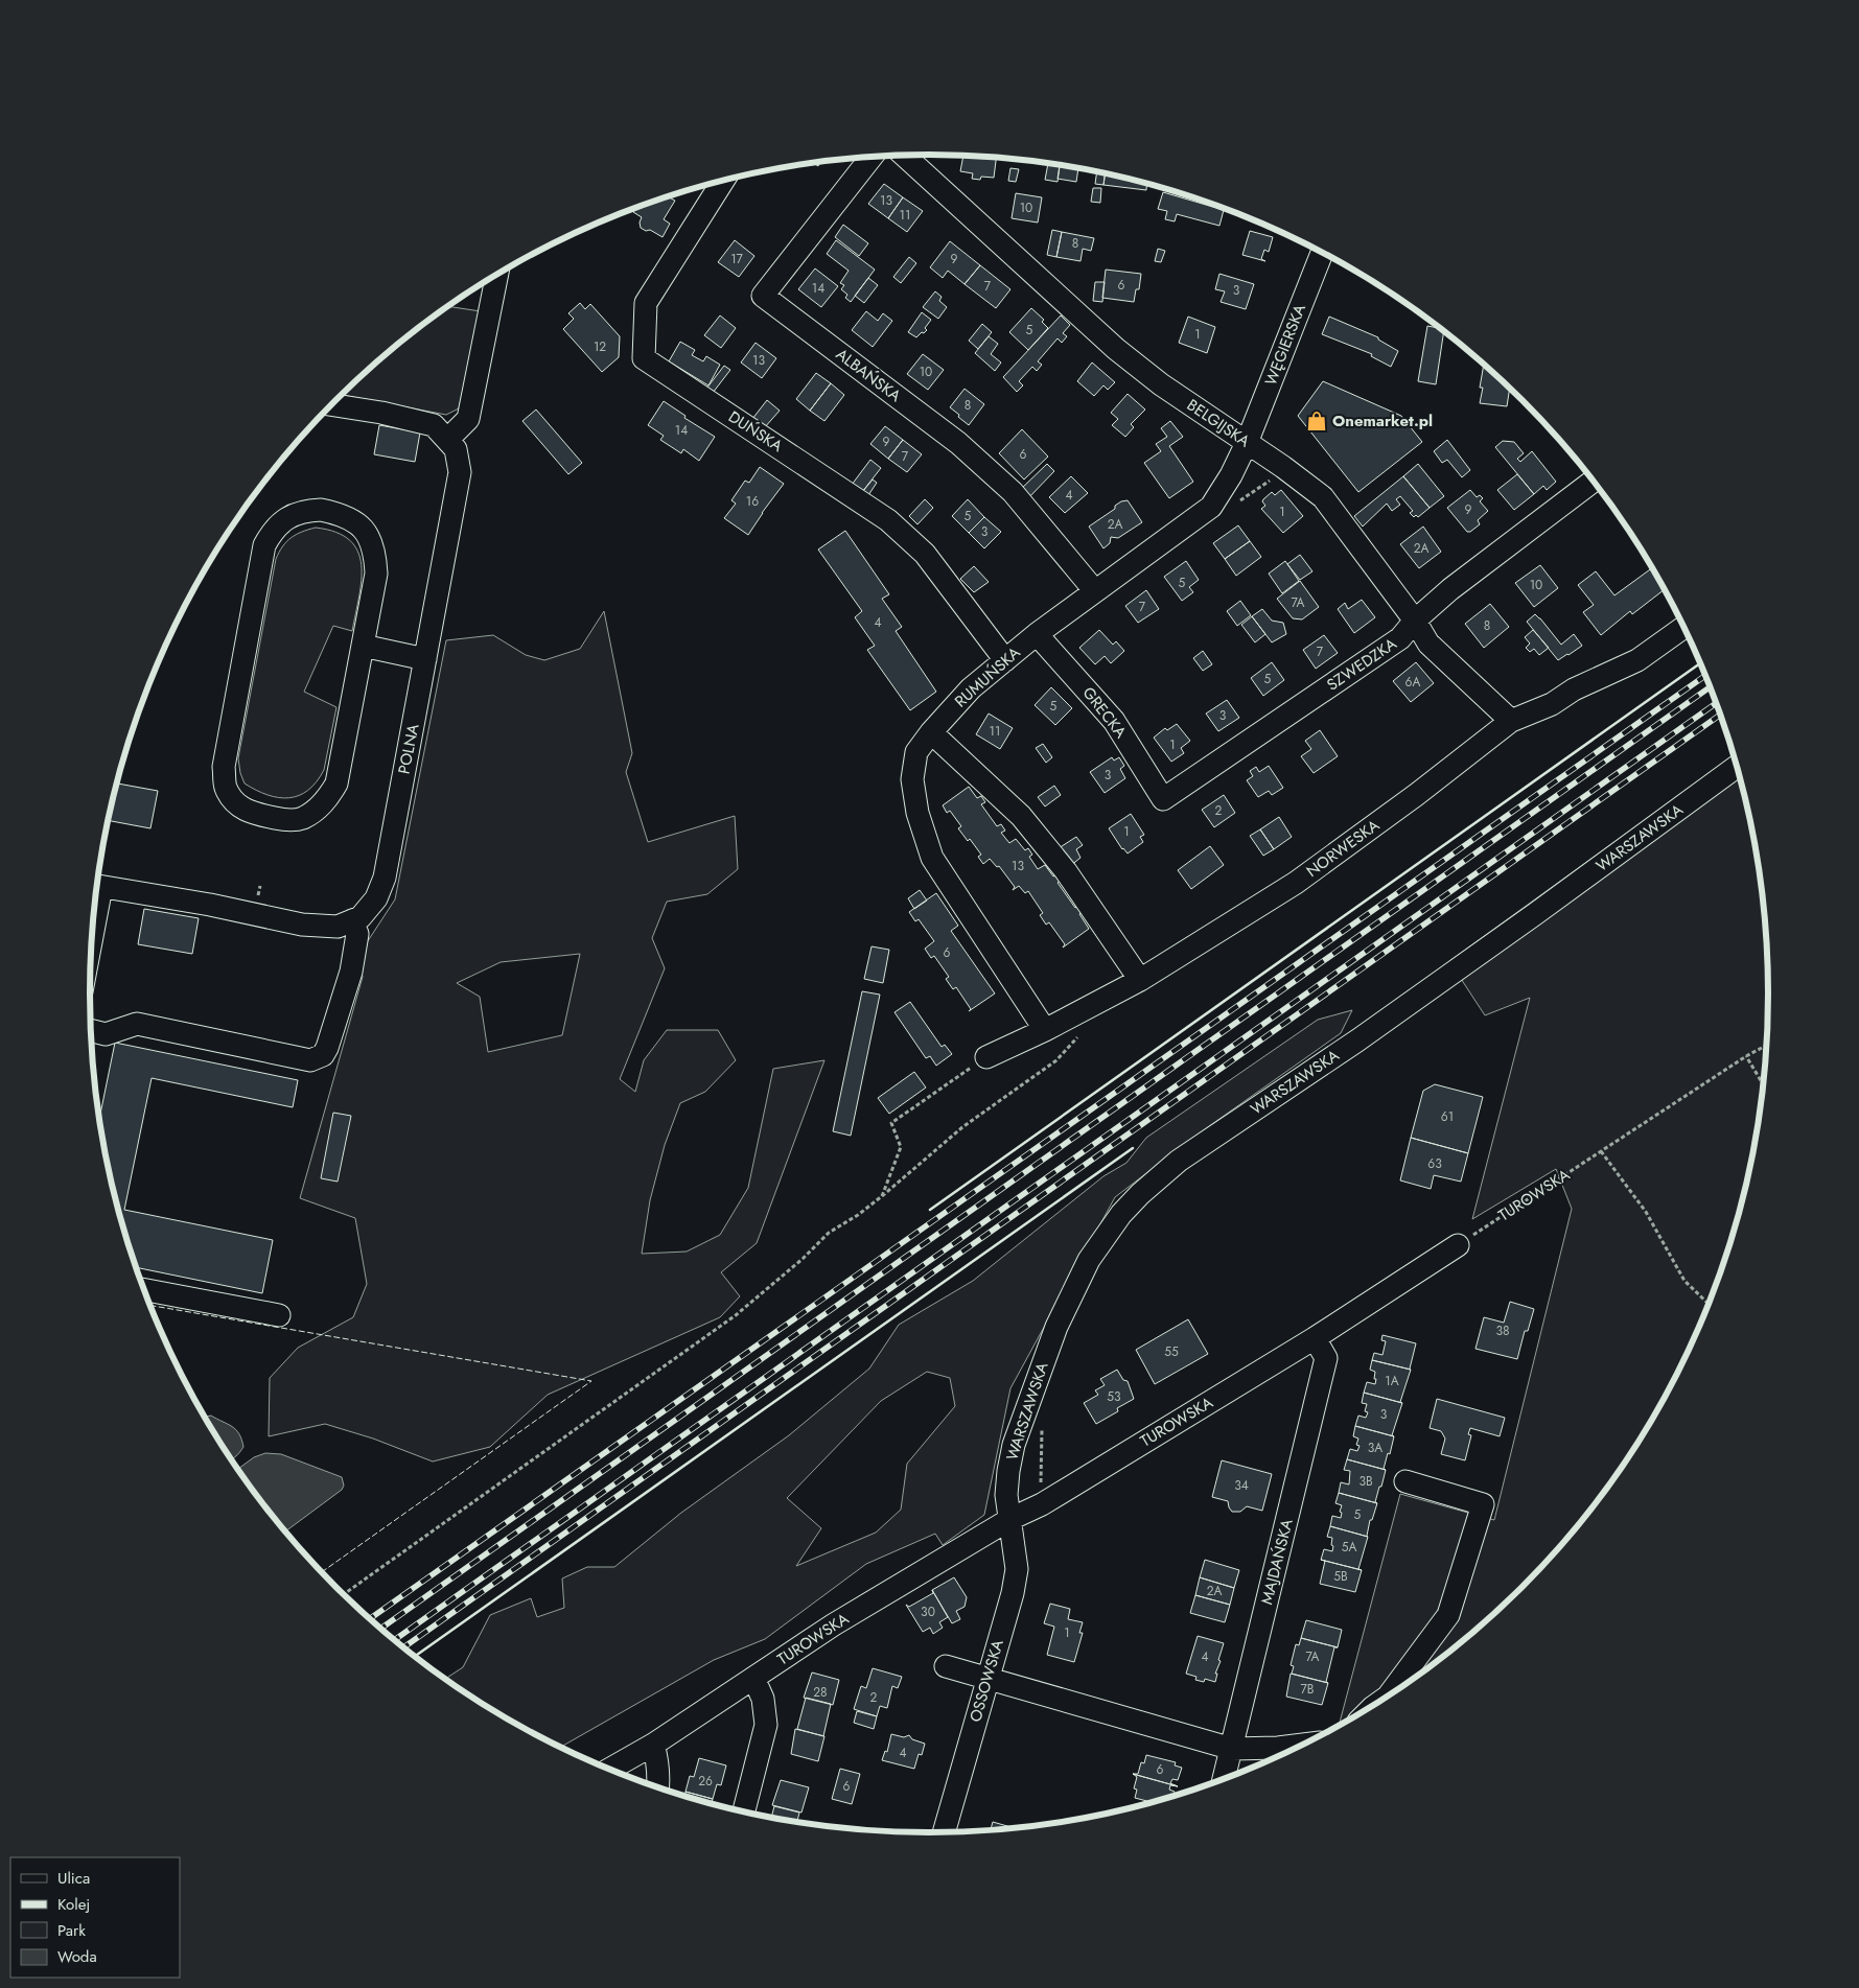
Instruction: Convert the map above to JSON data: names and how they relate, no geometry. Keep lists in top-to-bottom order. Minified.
{"streets":{"street":["WĘGIERSKA","ALBAŃSKA","BELGIJSKA","DUŃSKA","SZWEDZKA","RUMUŃSKA","GRECKA","POLNA","WARSZAWSKA","NORWESKA","TUROWSKA","MAJDAŃSKA","OSSOWSKA"]},"crossings":[["WĘGIERSKA","BELGIJSKA"],["WĘGIERSKA","RUMUŃSKA"],["ALBAŃSKA","RUMUŃSKA"],["BELGIJSKA","SZWEDZKA"],["BELGIJSKA","RUMUŃSKA"],["BELGIJSKA","NORWESKA"],["DUŃSKA","RUMUŃSKA"],["SZWEDZKA","GRECKA"],["RUMUŃSKA","GRECKA"],["RUMUŃSKA","NORWESKA"],["WARSZAWSKA","TUROWSKA"],["WARSZAWSKA","OSSOWSKA"],["TUROWSKA","MAJDAŃSKA"],["TUROWSKA","OSSOWSKA"]],"places":{"shop":["Onemarket.pl"]},"house_numbers":["13","10","11","8","17","9","6","7","14","3","5","1","12","13","10","8","14","9","6","7","4","16","9","1","5","2A","3","2A","5","10","7A","7","4","8","7","5","6A","5","3","11","1","3","2","1","13","6","61","63","38","55","1A","53","3","3A","3B","34","5","5A","5B","2A","30","1","4","7A","7B","28","2","4","6","26","6"],"legend":["Ulica","Kolej","Park","Woda"]}
